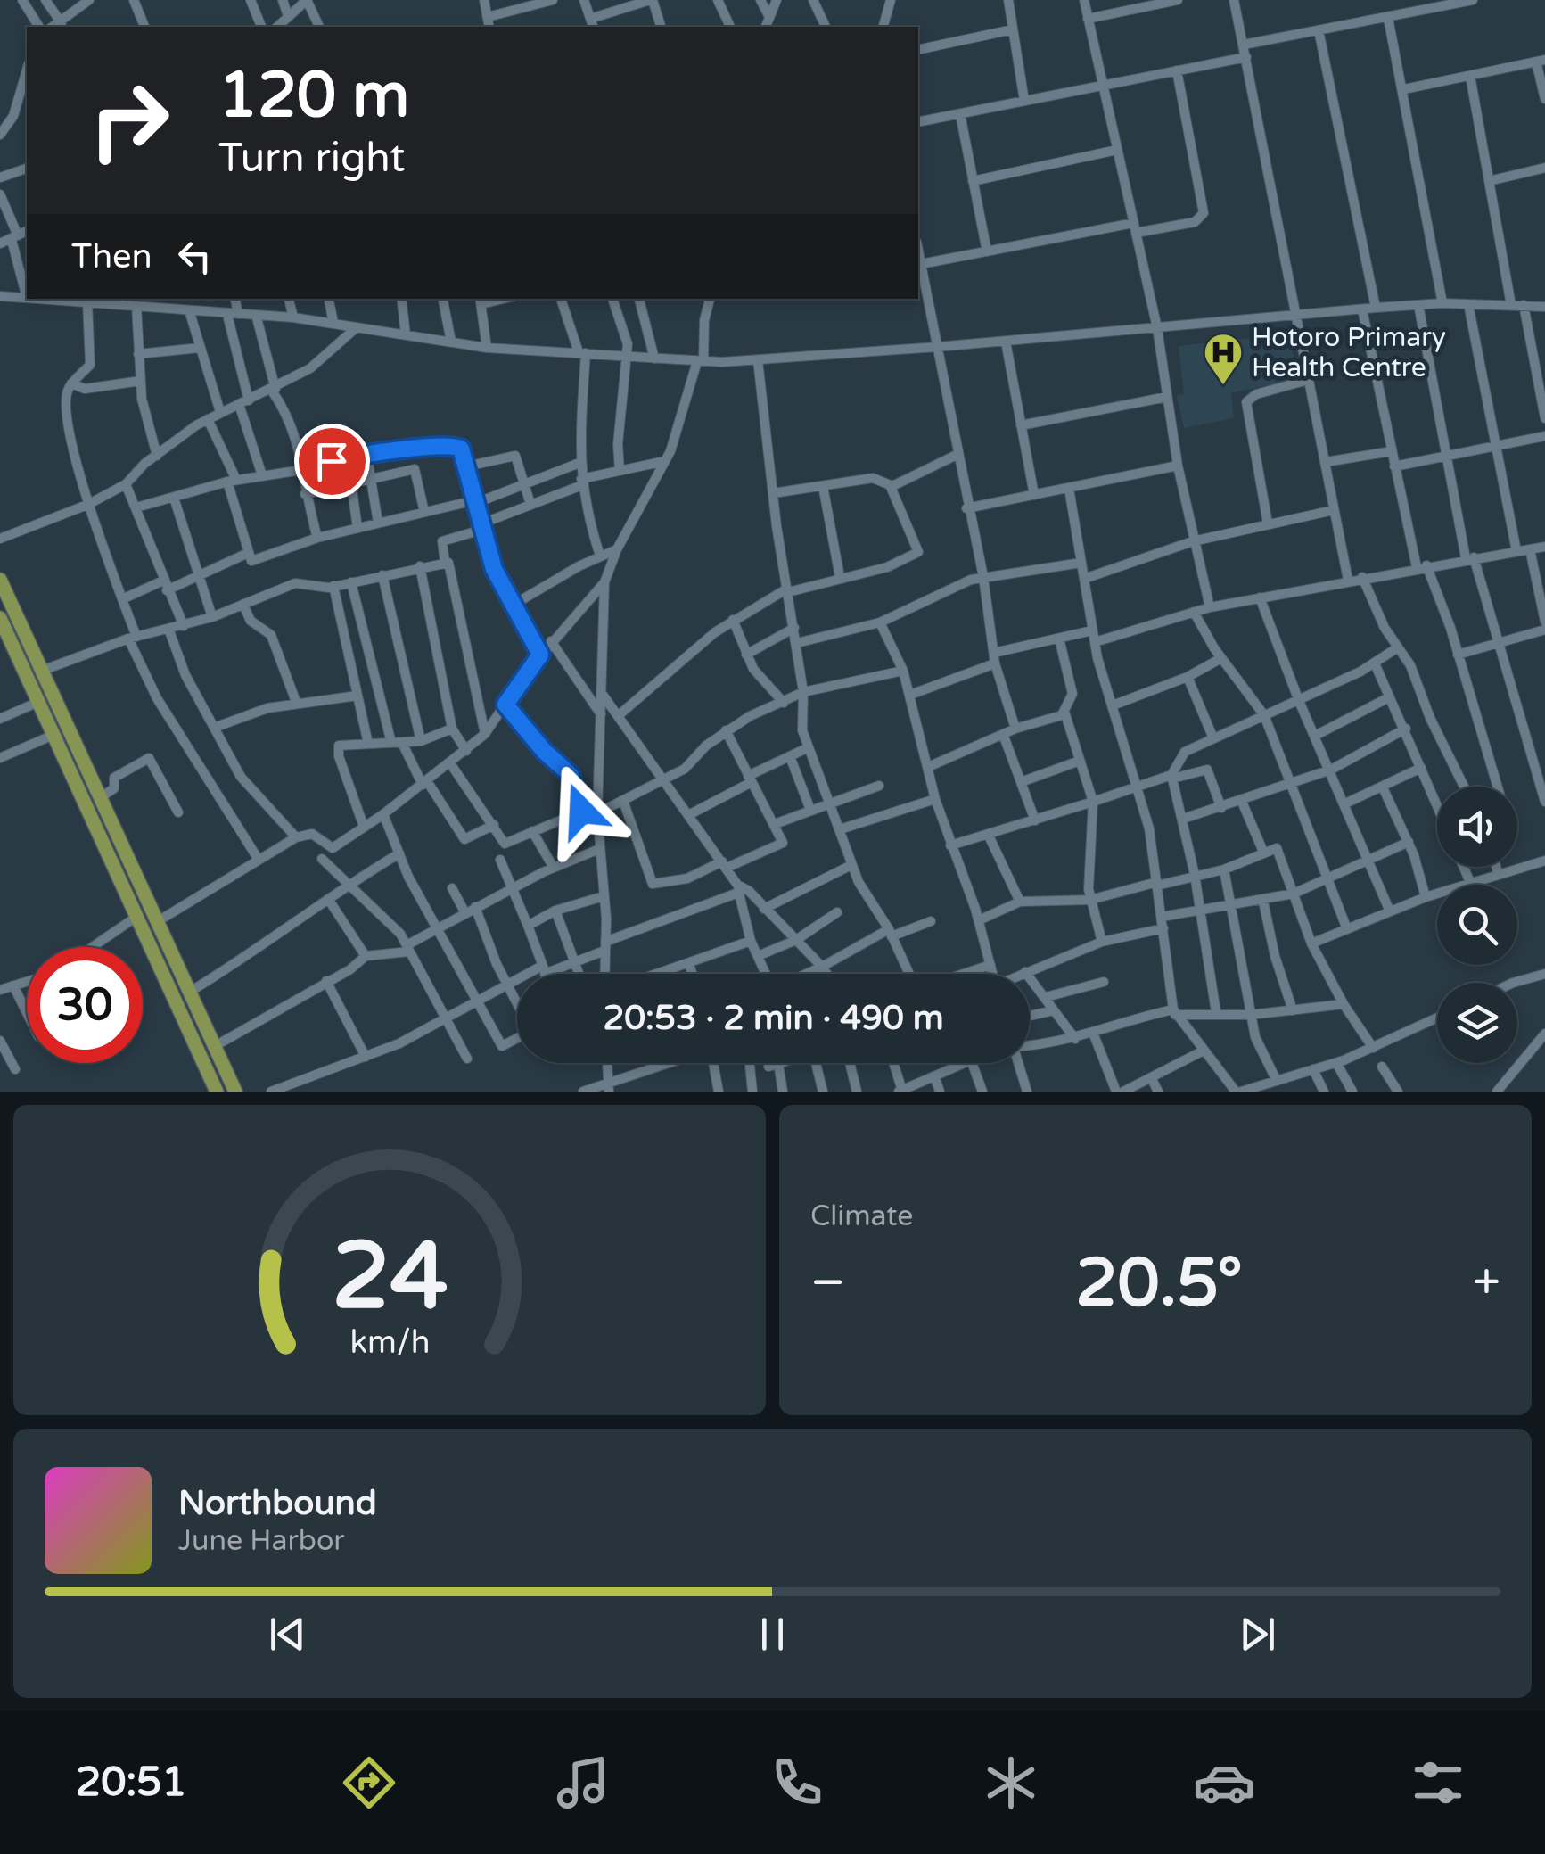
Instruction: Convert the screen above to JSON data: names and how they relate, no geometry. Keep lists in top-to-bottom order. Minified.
{"places":{"hospital":["Hotoro Primary Health Centre"]},"page":{"turn":["120 m","Turn right"],"then":"Then","limit":"30","trip":"20:53 · 2 min · 490 m","tile":"Climate","heat":["−","20.5°","+"],"song":["Northbound","June Harbor"],"tabs":"20:51","gauge":["24","km/h"]}}
